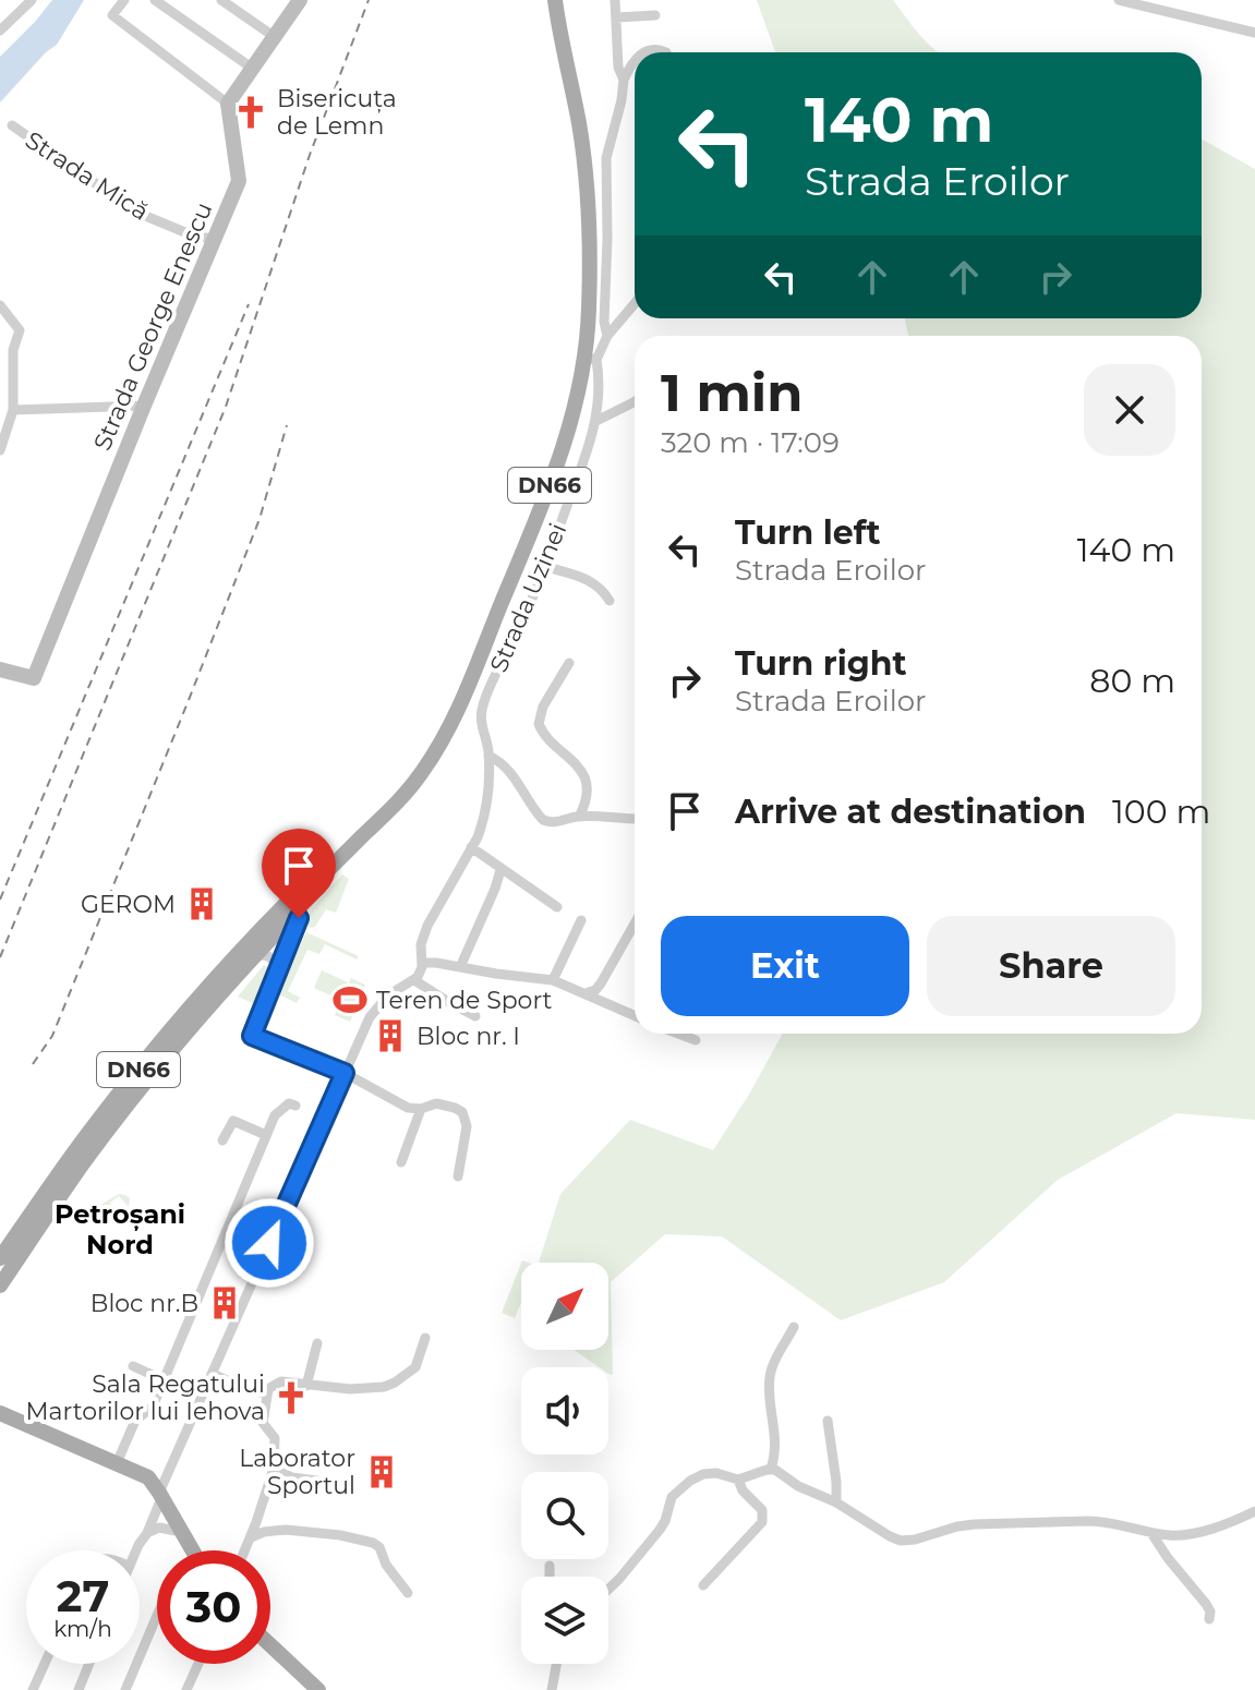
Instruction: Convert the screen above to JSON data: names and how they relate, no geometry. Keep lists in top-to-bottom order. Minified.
{"streets":{"main road":["DN66"],"street":["Strada Mică","Strada George Enescu","Strada Uzinei"]},"crossings":[["Strada Mică","Strada George Enescu"],["DN66","Strada Uzinei"]],"districts":["Petroșani Nord"],"places":{"church":["Bisericuța de Lemn","Sala Regatului Martorilor lui Iehova"],"building":["GEROM","Bloc nr. I","Bloc nr.B","Laborator Sportul"],"sports":["Teren de Sport"]},"north":"top right","page":{"turn":["140 m","Strada Eroilor"],"heading":["1 min","320 m · 17:09"],"list":[{"name":"Turn left","note":"Strada Eroilor","value":"140 m"},{"name":"Turn right","note":"Strada Eroilor","value":"80 m"},{"name":"Arrive at destination","value":"100 m"}],"buttons":["Exit","Share"],"speed":"27 km/h","limit":"30"}}
